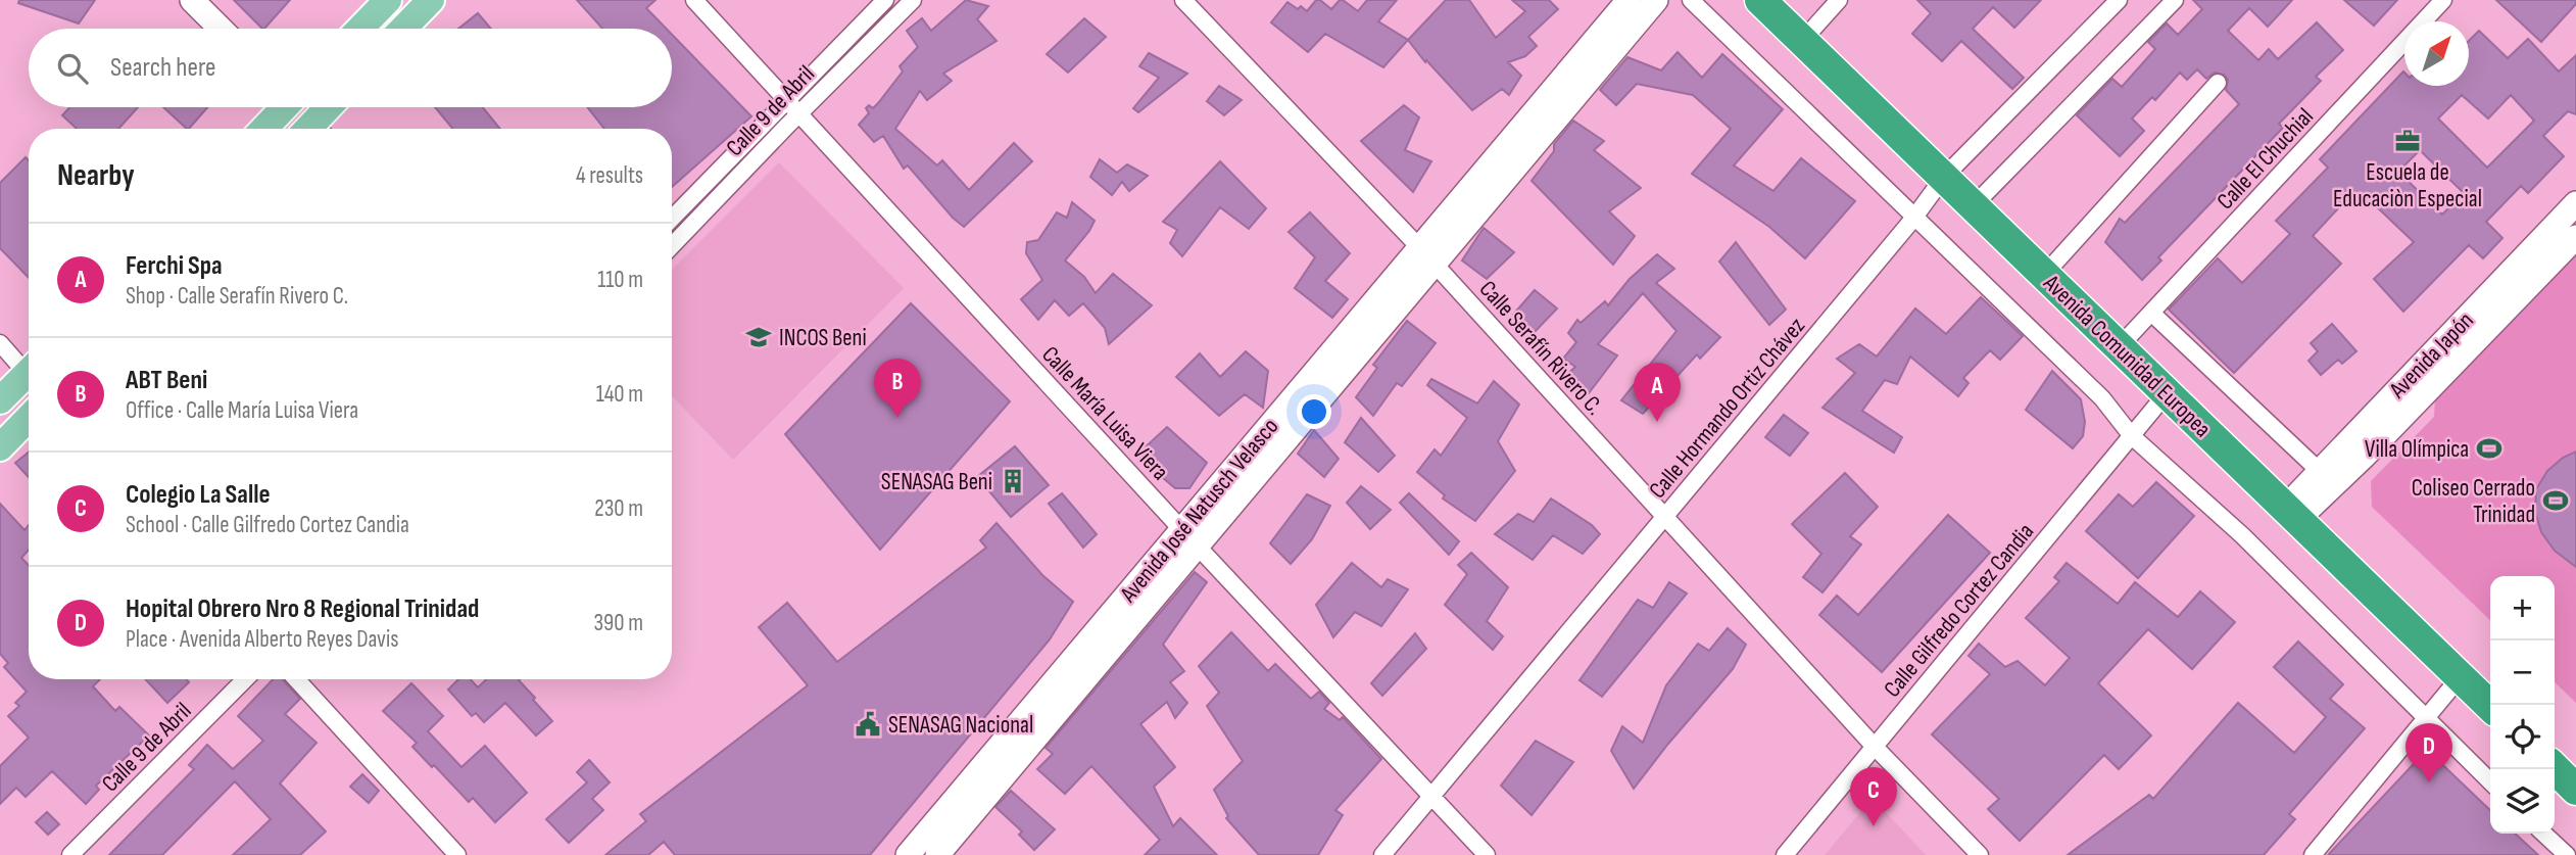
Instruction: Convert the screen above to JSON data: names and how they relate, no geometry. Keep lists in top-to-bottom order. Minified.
{"streets":{"highway":["Avenida Comunidad Europea"],"main road":["Avenida Japón","Avenida José Natusch Velasco"],"street":["Calle 9 de Abril","Calle El Chuchial","Calle Serafín Rivero C.","Calle Hormando Ortiz Chávez","Calle María Luisa Viera","Calle Gilfredo Cortez Candia"]},"crossings":[["Calle 9 de Abril","Calle María Luisa Viera"],["Calle El Chuchial","Avenida Comunidad Europea"],["Calle Serafín Rivero C.","Calle Hormando Ortiz Chávez"],["Calle Serafín Rivero C.","Avenida José Natusch Velasco"],["Calle Serafín Rivero C.","Calle Gilfredo Cortez Candia"],["Avenida Japón","Avenida Comunidad Europea"],["Avenida Comunidad Europea","Calle Hormando Ortiz Chávez"],["Avenida Comunidad Europea","Calle Gilfredo Cortez Candia"],["Calle Hormando Ortiz Chávez","Calle María Luisa Viera"],["Calle María Luisa Viera","Avenida José Natusch Velasco"]],"places":{"office":["Escuela de Educaciòn Especial"],"school or university":["INCOS Beni"],"sports":["Villa Olímpica","Coliseo Cerrado Trinidad"],"building":["SENASAG Beni"],"public building":["SENASAG Nacional"]},"north":"top right","page":{"search":"Search here","heading":["Nearby","4 results"],"list":[{"mark":"A","name":"Ferchi Spa","note":"Shop · Calle Serafín Rivero C.","value":"110 m"},{"mark":"B","name":"ABT Beni","note":"Office · Calle María Luisa Viera","value":"140 m"},{"mark":"C","name":"Colegio La Salle","note":"School · Calle Gilfredo Cortez Candia","value":"230 m"},{"mark":"D","name":"Hopital Obrero Nro 8 Regional Trinidad","note":"Place · Avenida Alberto Reyes Davis","value":"390 m"}],"pins":["B","A","D","C"],"map_buttons":["+","−"]}}
